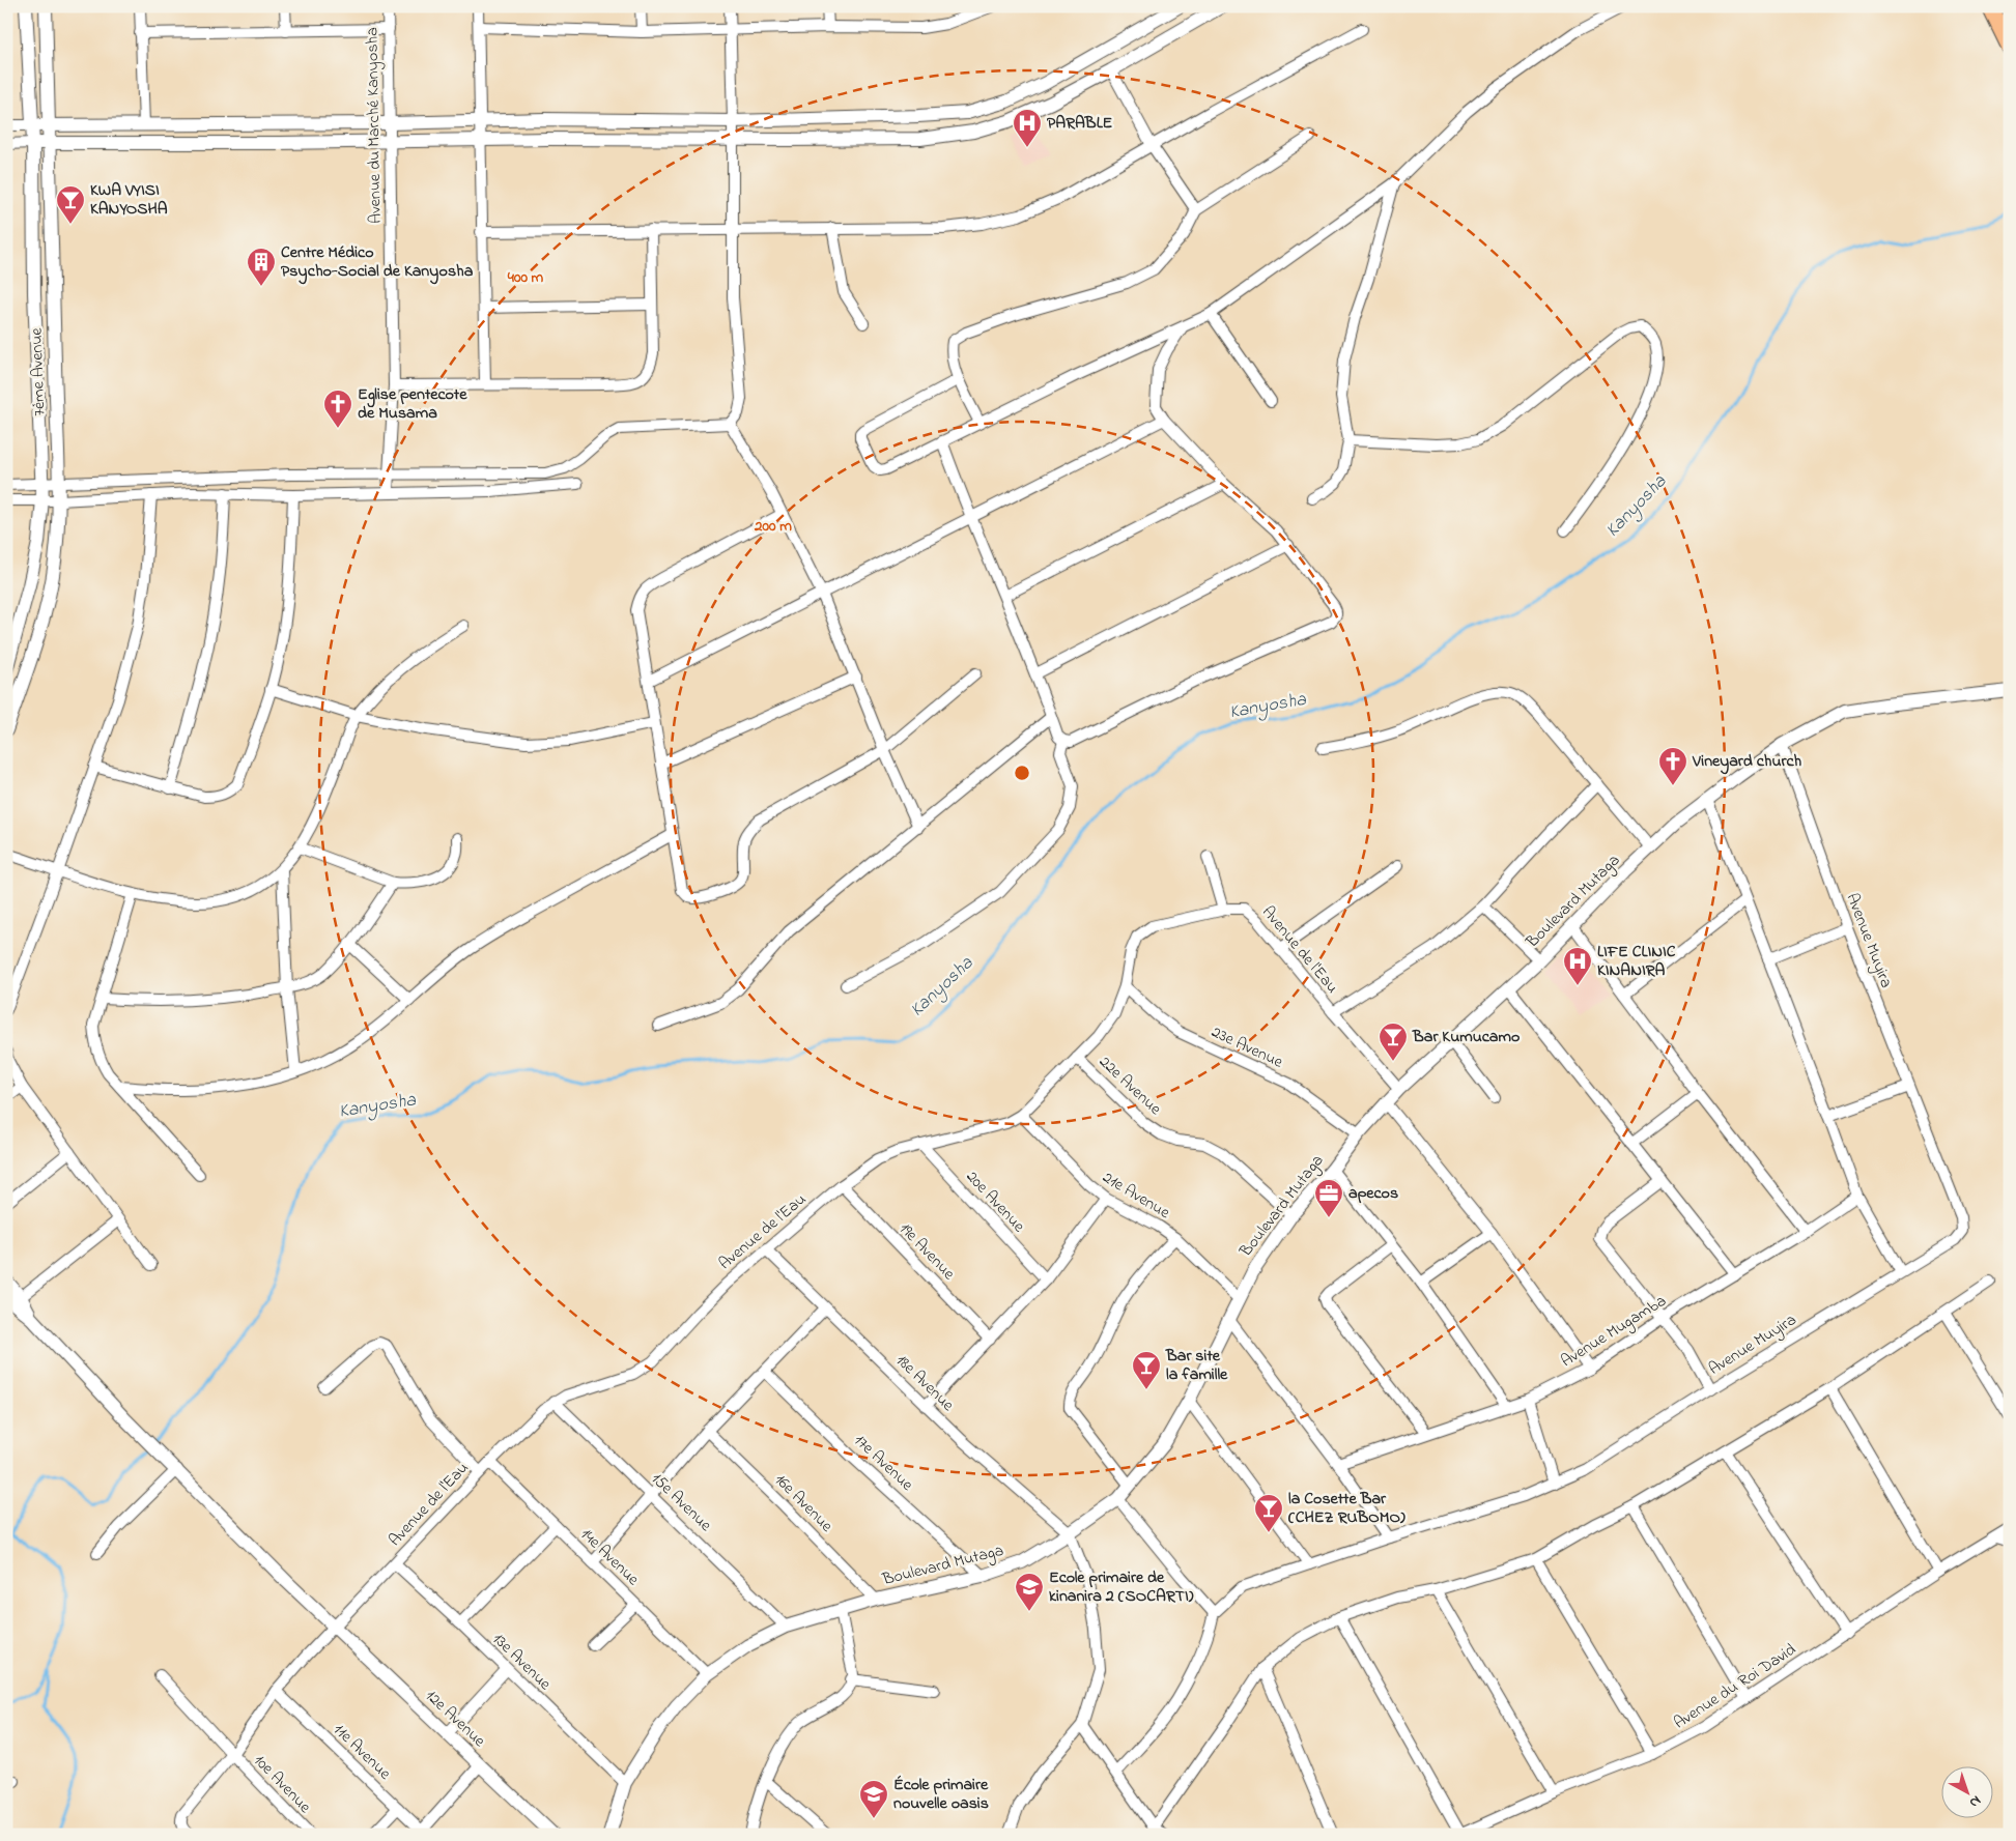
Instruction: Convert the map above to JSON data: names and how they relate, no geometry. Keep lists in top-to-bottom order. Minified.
{"streets":{"street":["Avenue du Marché Kanyosha","7ème Avenue","Boulevard Mutaga","Avenue Muyira","Avenue de l'Eau","23e Avenue","22e Avenue","21e Avenue","20e Avenue","19e Avenue","Avenue Mugamba","18e Avenue","17e Avenue","15e Avenue","16e Avenue","14e Avenue","13e Avenue","Avenue du Roi David","12e Avenue","11e Avenue","10e Avenue"]},"crossings":[["Boulevard Mutaga","Avenue Muyira"],["Boulevard Mutaga","Avenue de l'Eau"],["Boulevard Mutaga","23e Avenue"],["Boulevard Mutaga","22e Avenue"],["Boulevard Mutaga","21e Avenue"],["Boulevard Mutaga","18e Avenue"],["Boulevard Mutaga","17e Avenue"],["Boulevard Mutaga","15e Avenue"],["Boulevard Mutaga","16e Avenue"],["Boulevard Mutaga","14e Avenue"],["Boulevard Mutaga","13e Avenue"],["Avenue de l'Eau","23e Avenue"],["Avenue de l'Eau","22e Avenue"],["Avenue de l'Eau","21e Avenue"],["Avenue de l'Eau","20e Avenue"],["Avenue de l'Eau","19e Avenue"],["Avenue de l'Eau","18e Avenue"],["Avenue de l'Eau","15e Avenue"],["Avenue de l'Eau","14e Avenue"],["Avenue de l'Eau","13e Avenue"],["Avenue de l'Eau","12e Avenue"],["Avenue de l'Eau","11e Avenue"],["Avenue de l'Eau","10e Avenue"]],"water":["Kanyosha"],"places":{"hospital":["PARABLE","LIFE CLINIC KINANIRA"],"bar":["KWA VYISI KANYOSHA","Bar Kumucamo","Bar site la famille","la Cosette Bar (CHEZ RUBOMO)"],"building":["Centre Médico Psycho-Social de Kanyosha"],"church":["Eglise pentecote de Musama","Vineyard church"],"office":["apecos"],"school or university":["Ecole primaire de kinanira 2 (SOCARTI)","École primaire nouvelle oasis"]},"north":"bottom right","rings":["400 m","200 m"]}
